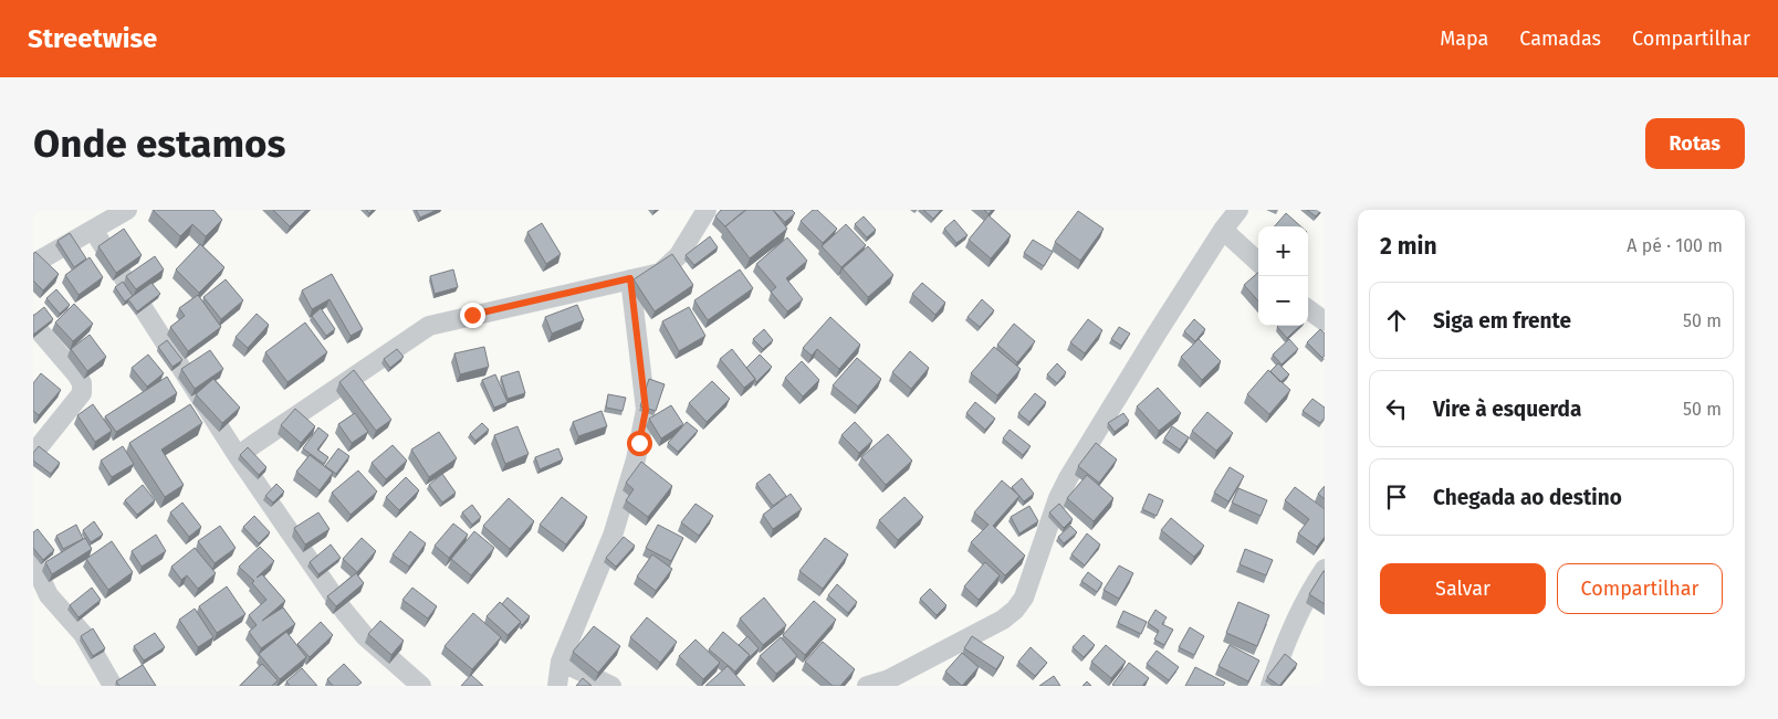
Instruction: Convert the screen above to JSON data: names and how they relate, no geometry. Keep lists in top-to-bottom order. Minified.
{"page":{"header":"Streetwise","nav":["Mapa","Camadas","Compartilhar"],"buttons":["Rotas",["Salvar","Compartilhar"]],"title":"Onde estamos","heading":["2 min","A pé · 100 m"],"map_buttons":["+","−"],"list":[["Siga em frente","50 m"],["Vire à esquerda","50 m"],"Chegada ao destino"]}}
